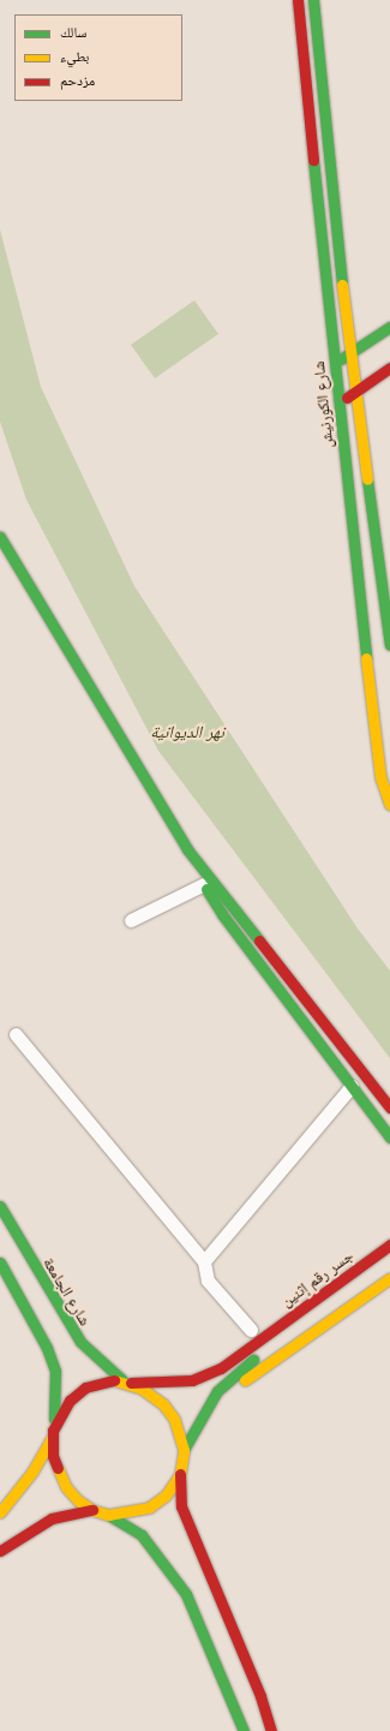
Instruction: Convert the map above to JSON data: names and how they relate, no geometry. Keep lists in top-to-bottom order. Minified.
{"streets":{"main road":["شارع الكورنيش","جسر رقم إثنين","شارع الجامعة"]},"water":["نهر الديوانية"],"legend":["سالك","بطيء","مزدحم"]}
